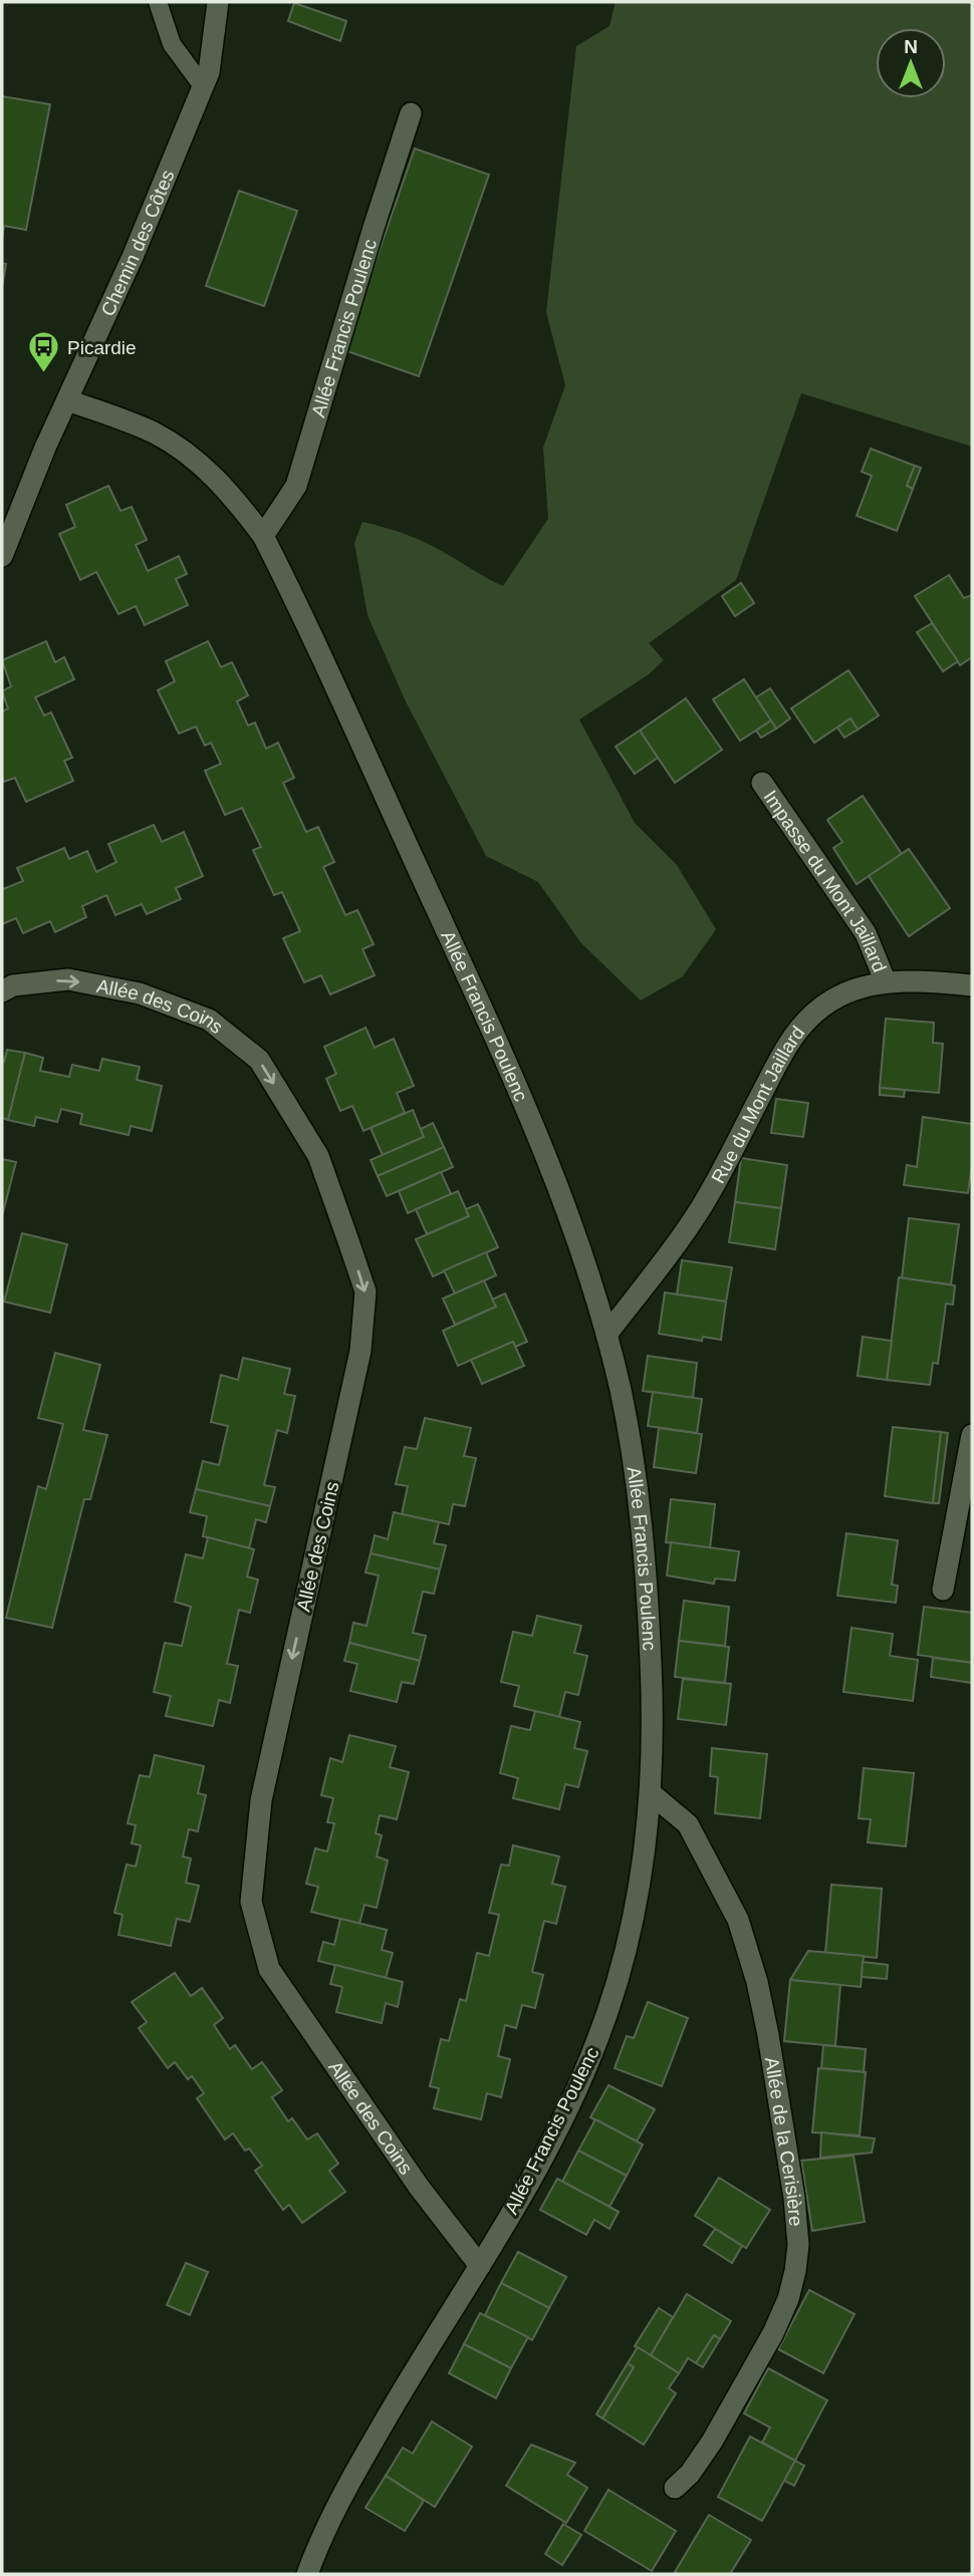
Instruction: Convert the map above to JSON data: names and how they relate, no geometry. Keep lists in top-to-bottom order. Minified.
{"streets":{"street":["Chemin des Côtes","Allée Francis Poulenc","Impasse du Mont Jaillard","Allée des Coins","Rue du Mont Jaillard","Allée de la Cerisière"]},"crossings":[["Chemin des Côtes","Allée Francis Poulenc"],["Allée Francis Poulenc","Allée des Coins"],["Allée Francis Poulenc","Rue du Mont Jaillard"],["Allée Francis Poulenc","Allée de la Cerisière"],["Impasse du Mont Jaillard","Rue du Mont Jaillard"]],"one_way":["Allée des Coins"],"places":{"bus stop":["Picardie"]},"north":"top"}
